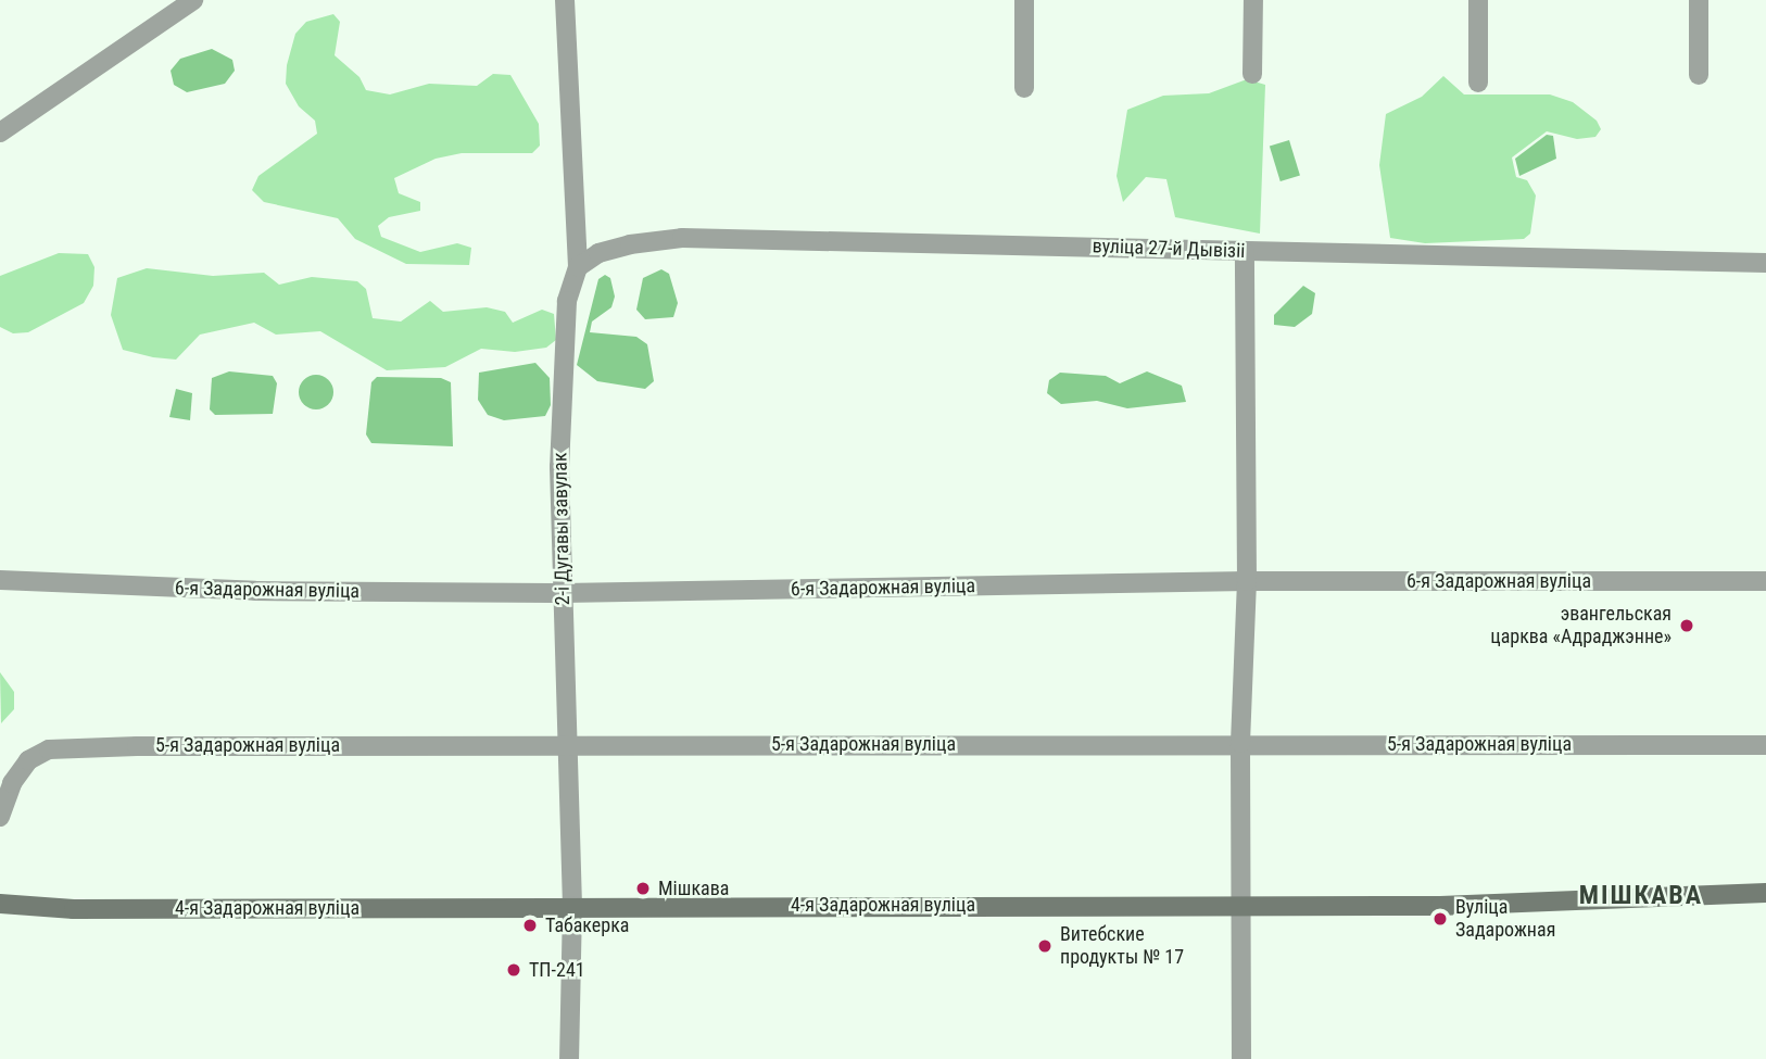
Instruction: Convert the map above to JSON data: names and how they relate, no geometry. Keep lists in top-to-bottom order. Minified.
{"streets":{"main road":["4-я Задарожная вуліца"],"street":["вуліца 27-й Дывізіі","2-і Дугавы завулак","6-я Задарожная вуліца","5-я Задарожная вуліца"]},"crossings":[["вуліца 27-й Дывізіі","2-і Дугавы завулак"],["2-і Дугавы завулак","6-я Задарожная вуліца"],["2-і Дугавы завулак","5-я Задарожная вуліца"],["2-і Дугавы завулак","4-я Задарожная вуліца"]],"districts":["МІШКАВА"],"places":["эвангельская царква «Адраджэнне»","Мішкава","Вуліца Задарожная","Табакерка","Витебские продукты № 17","ТП-241"]}
